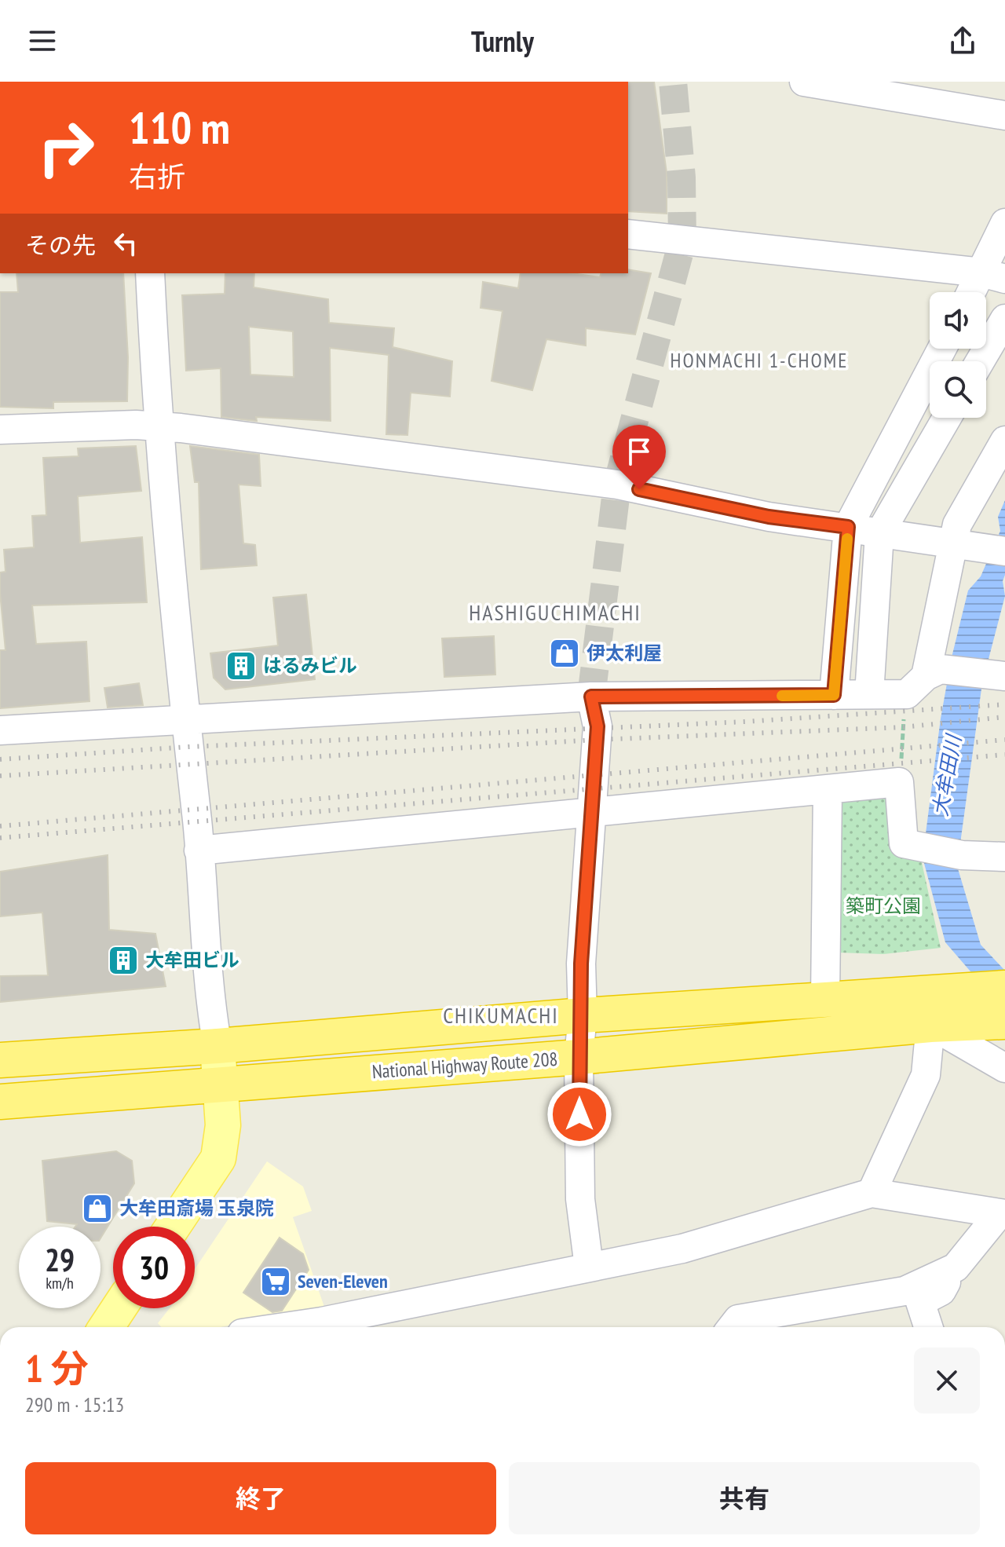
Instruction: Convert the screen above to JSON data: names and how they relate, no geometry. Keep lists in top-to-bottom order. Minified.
{"streets":{"highway":["National Highway Route 208"]},"districts":["HONMACHI 1-CHOME","HASHIGUCHIMACHI","CHIKUMACHI"],"water":["大牟田川"],"parks":["築町公園"],"places":{"shop":["伊太利屋","大牟田斎場 玉泉院"],"building":["はるみビル","大牟田ビル"],"supermarket":["Seven-Eleven"]},"page":{"header":"Turnly","turn":["110 m","右折"],"then":"その先","speed":"29 km/h","limit":"30","heading":["1 分","290 m · 15:13"],"buttons":["終了","共有"]}}
